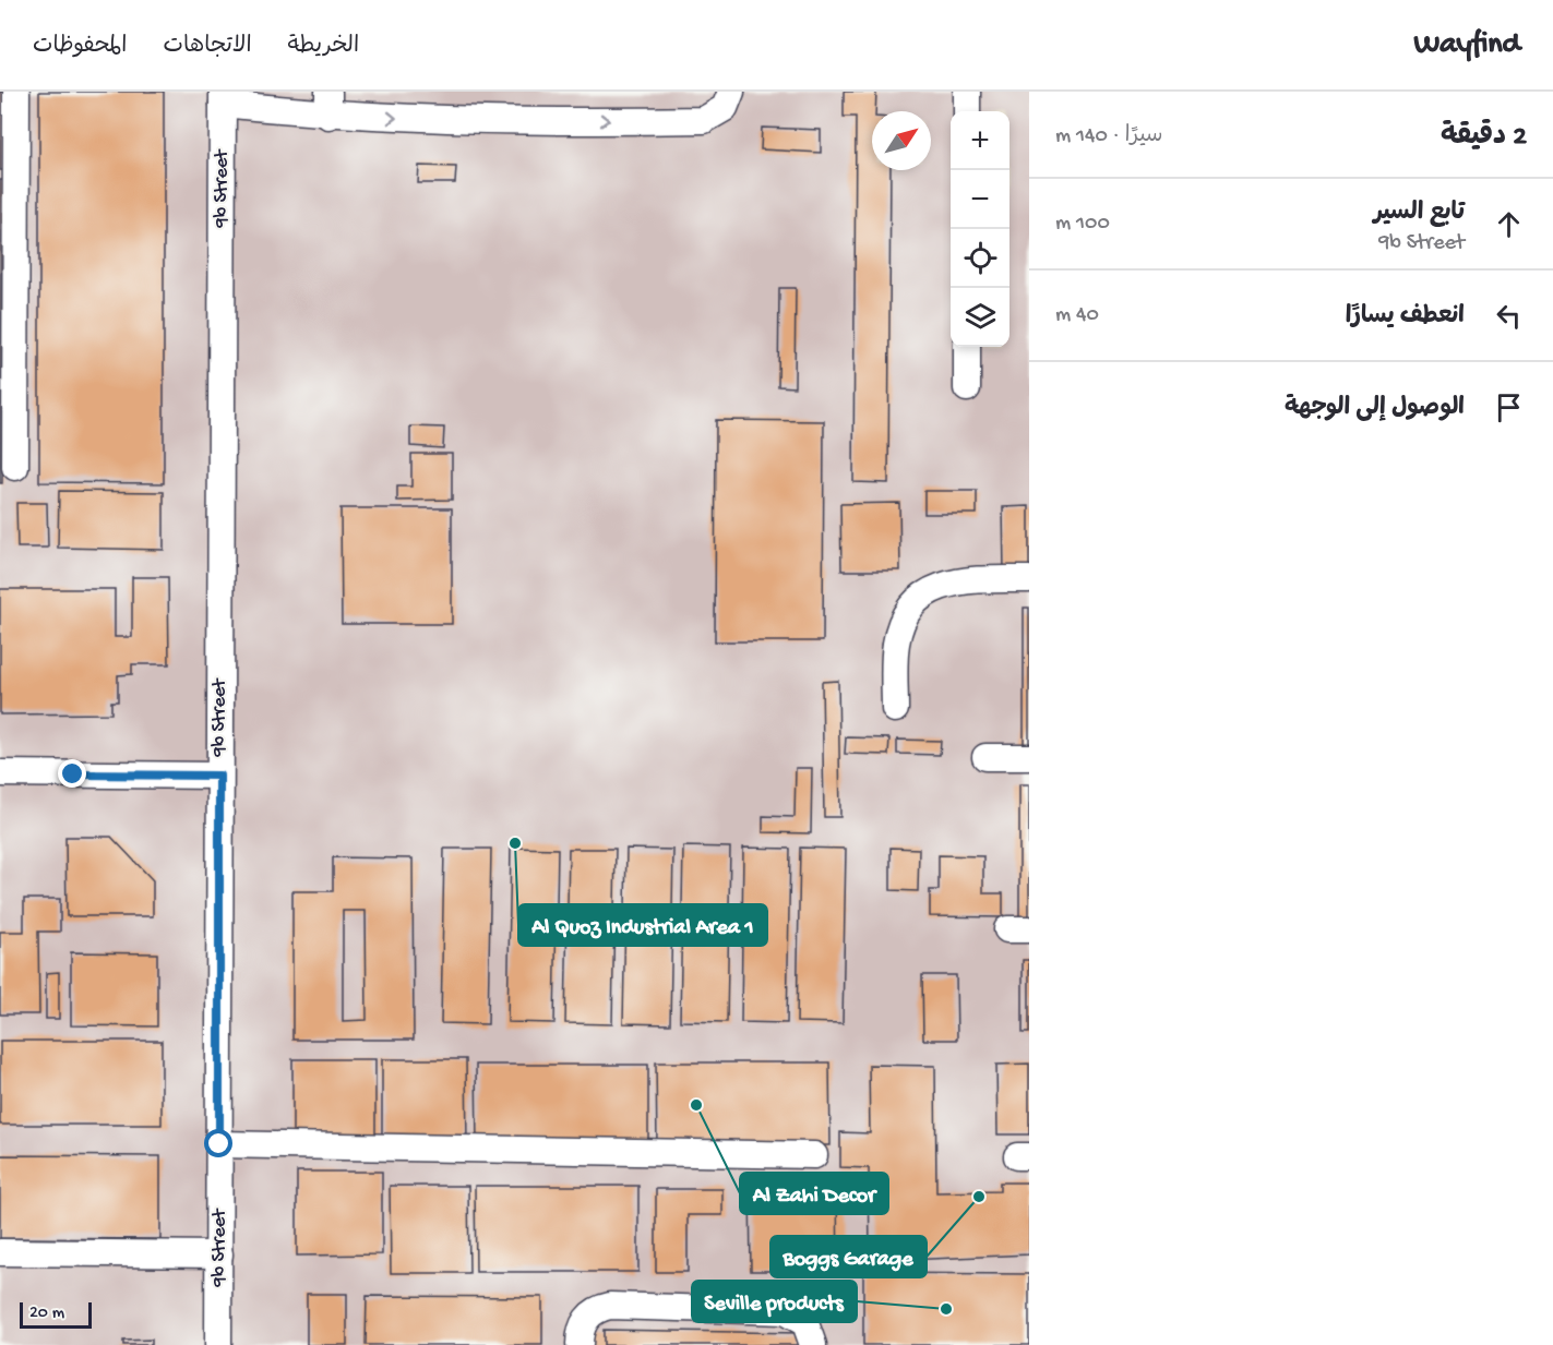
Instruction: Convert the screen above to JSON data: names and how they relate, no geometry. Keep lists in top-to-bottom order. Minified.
{"streets":{"lane":["9b Street"]},"places":["Al Quoz Industrial Area 1","Al Zahi Decor","Boggs Garage","Seville products"],"scale_bar":"20 m","north":"top right","page":{"header":"Wayfind","nav":["الخريطة","الاتجاهات","المحفوظات"],"heading":["2 دقيقة","سيرًا · 140 m"],"map_buttons":["+","−"],"list":[["تابع السير","9b Street","100 m"],["انعطف يسارًا","40 m"],"الوصول إلى الوجهة"],"scale":"20 m"}}
